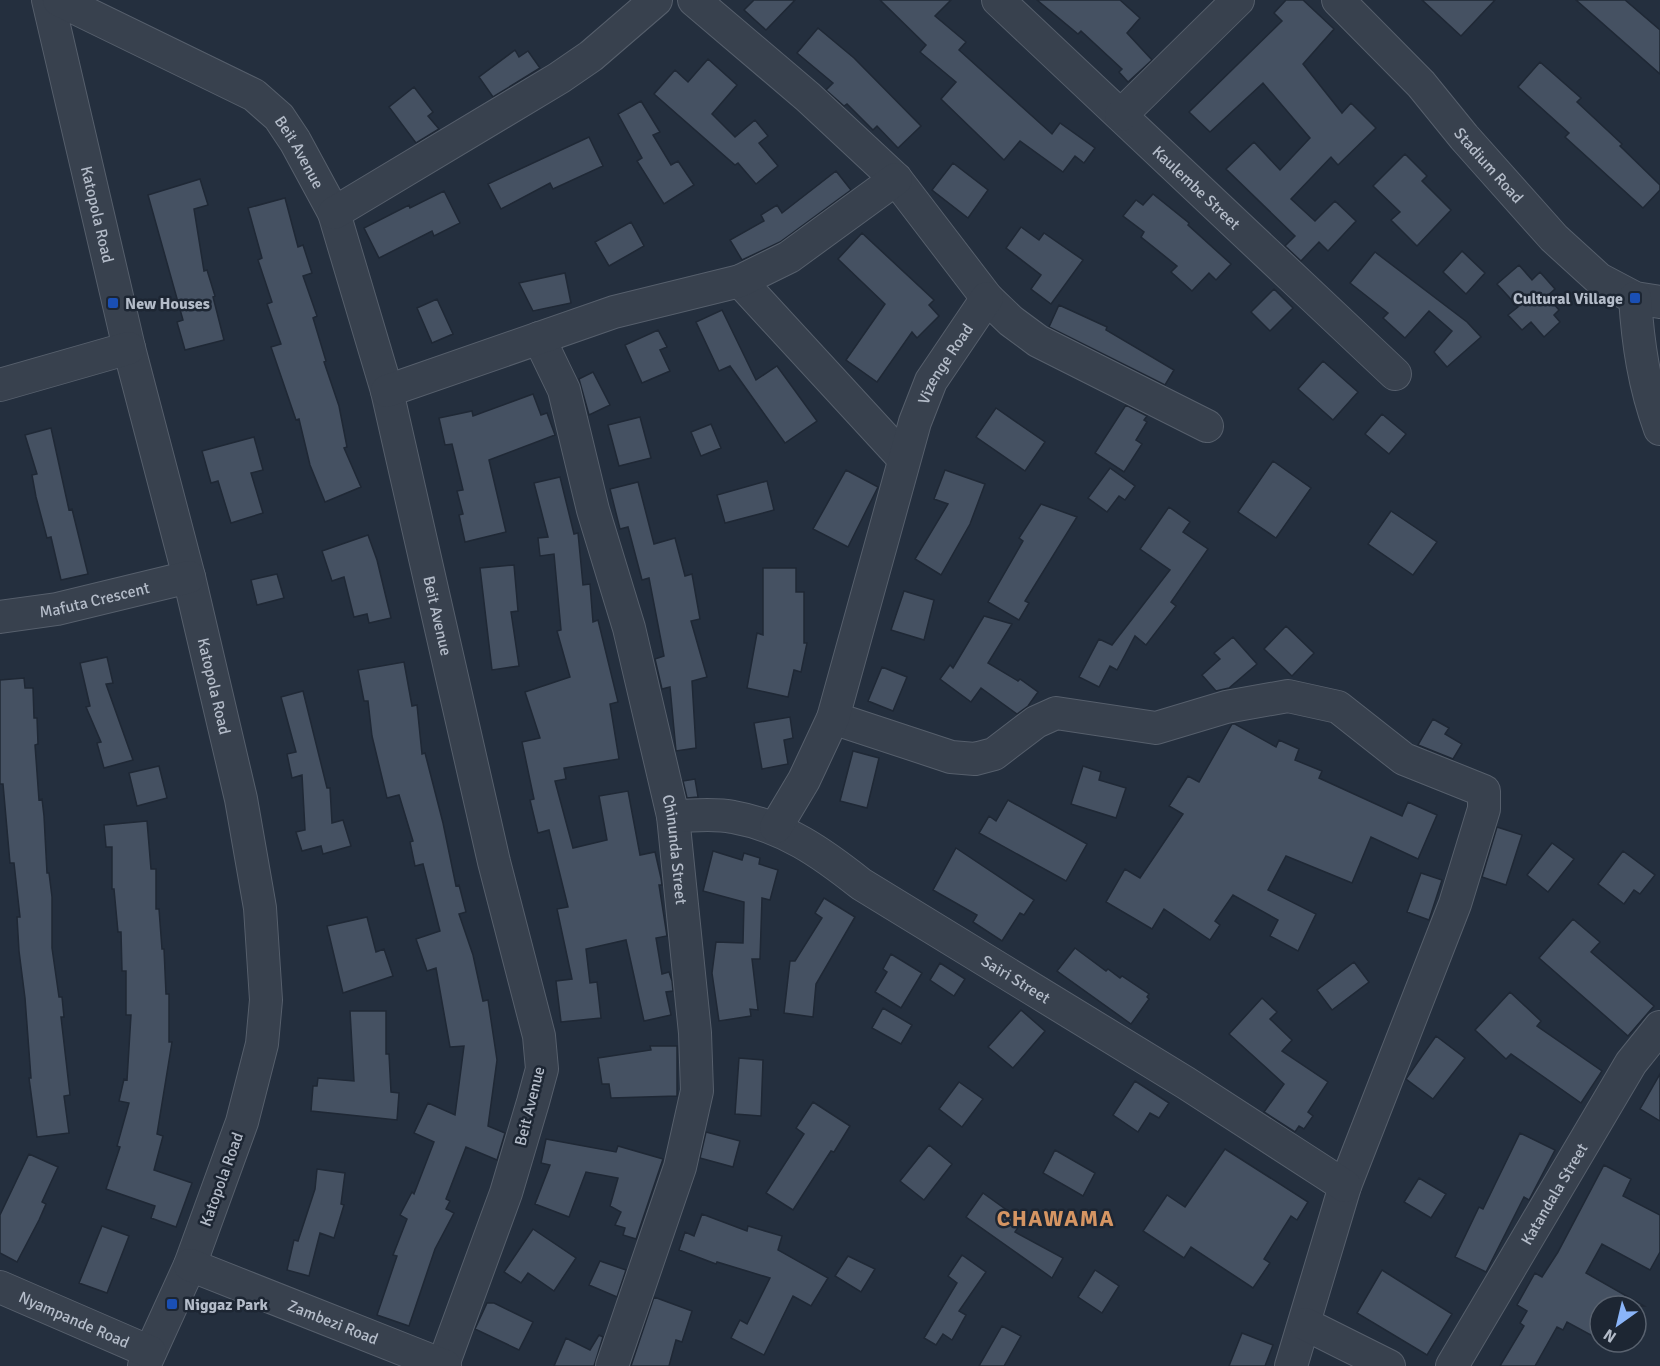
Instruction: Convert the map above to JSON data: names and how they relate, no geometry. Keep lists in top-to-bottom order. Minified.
{"streets":{"street":["Beit Avenue","Stadium Road","Kaulembe Street","Katopola Road","Vizenge Road","Mafuta Crescent","Chinunda Street","Sairi Street","Katandala Street","Nyampande Road","Zambezi Road"]},"crossings":[["Beit Avenue","Zambezi Road"],["Katopola Road","Mafuta Crescent"],["Katopola Road","Nyampande Road"],["Katopola Road","Zambezi Road"],["Vizenge Road","Sairi Street"],["Chinunda Street","Sairi Street"]],"districts":["CHAWAMA"],"places":{"transit":["Cultural Village","New Houses","Niggaz Park"]},"north":"bottom left"}
